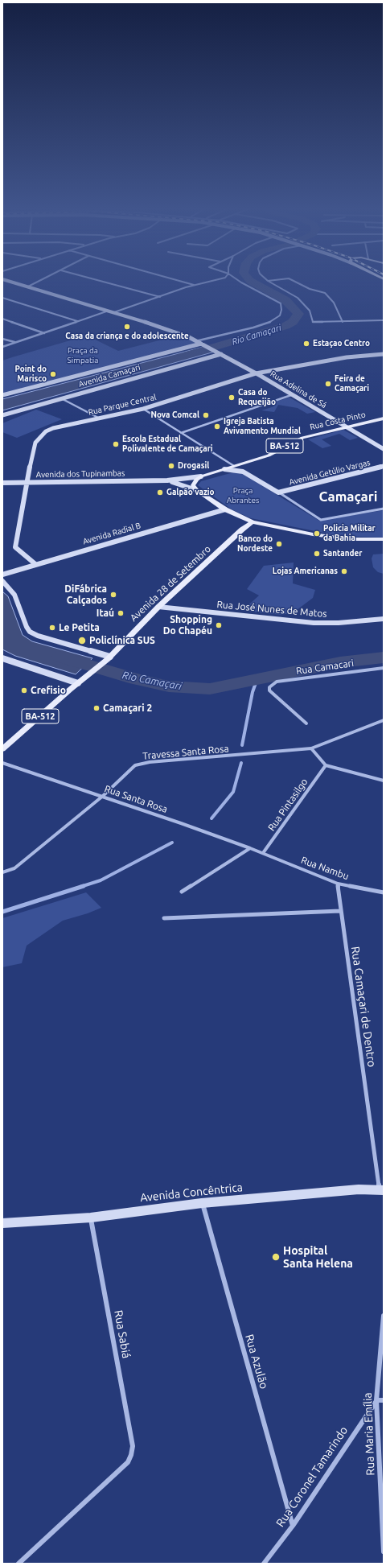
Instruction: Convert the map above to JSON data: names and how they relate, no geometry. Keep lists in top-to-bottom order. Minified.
{"streets":{"main road":["Rua Costa Pinto","BA-512","Avenida 28 de Setembro"],"street":["Avenida Camaçari","Rua Adelina de Sá","Rua Parque Central","Avenida Getúlio Vargas","Avenida dos Tupinambas","Avenida Radial B","Rua José Nunes de Matos","Rua Camacari","Travessa Santa Rosa","Rua Santa Rosa","Rua Pintasilgo","Rua Nambu","Rua Camaçari de Dentro","Avenida Concêntrica","Rua Sabiá","Rua Azulão","Rua Maria Emília","Rua Coronel Tamarindo"]},"crossings":[["Avenida Camaçari","Rua Adelina de Sá"],["Rua Adelina de Sá","Rua Parque Central"],["Rua Adelina de Sá","Rua Costa Pinto"],["Rua Parque Central","Avenida dos Tupinambas"],["Rua Parque Central","Avenida Radial B"],["Rua Costa Pinto","BA-512"],["BA-512","Avenida dos Tupinambas"],["Avenida 28 de Setembro","Rua José Nunes de Matos"],["Travessa Santa Rosa","Rua Santa Rosa"],["Rua Santa Rosa","Rua Pintasilgo"],["Rua Santa Rosa","Rua Nambu"],["Rua Pintasilgo","Rua Nambu"],["Rua Nambu","Rua Camaçari de Dentro"],["Rua Camaçari de Dentro","Avenida Concêntrica"],["Avenida Concêntrica","Rua Sabiá"],["Avenida Concêntrica","Rua Azulão"],["Rua Azulão","Rua Coronel Tamarindo"],["Rua Maria Emília","Rua Coronel Tamarindo"]],"districts":["Camaçari"],"water":["Rio Camaçari"],"parks":["Praça da Simpatia","Praça Abrantes"],"places":["Casa da criança e do adolescente","Estaçao Centro","Point do Marisco","Feira de Camaçari","Casa do Requeijão","Nova Comcal","Igreja Batista Avivamento Mundial","Escola Estadual Polivalente de Camaçari","Drogasil","Galpão vazio","Policia Militar da Bahia","Banco do Nordeste","Santander","Lojas Americanas","DiFábrica Calçados","Itaú","Shopping Do Chapéu","Le Petita","Policlínica SUS","Crefisio","Camaçari 2","Hospital Santa Helena"]}
